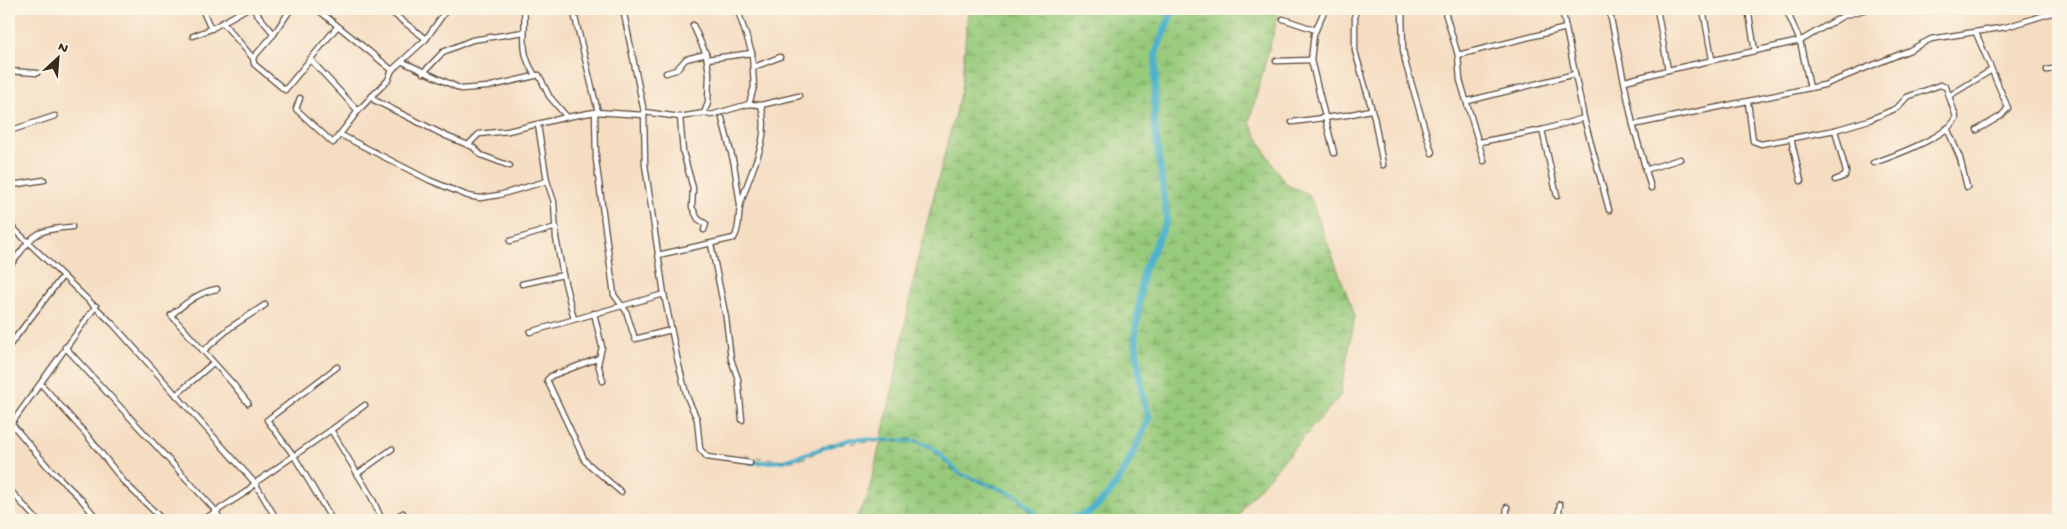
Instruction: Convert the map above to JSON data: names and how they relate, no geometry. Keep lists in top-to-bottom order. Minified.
{"north":"top right"}
